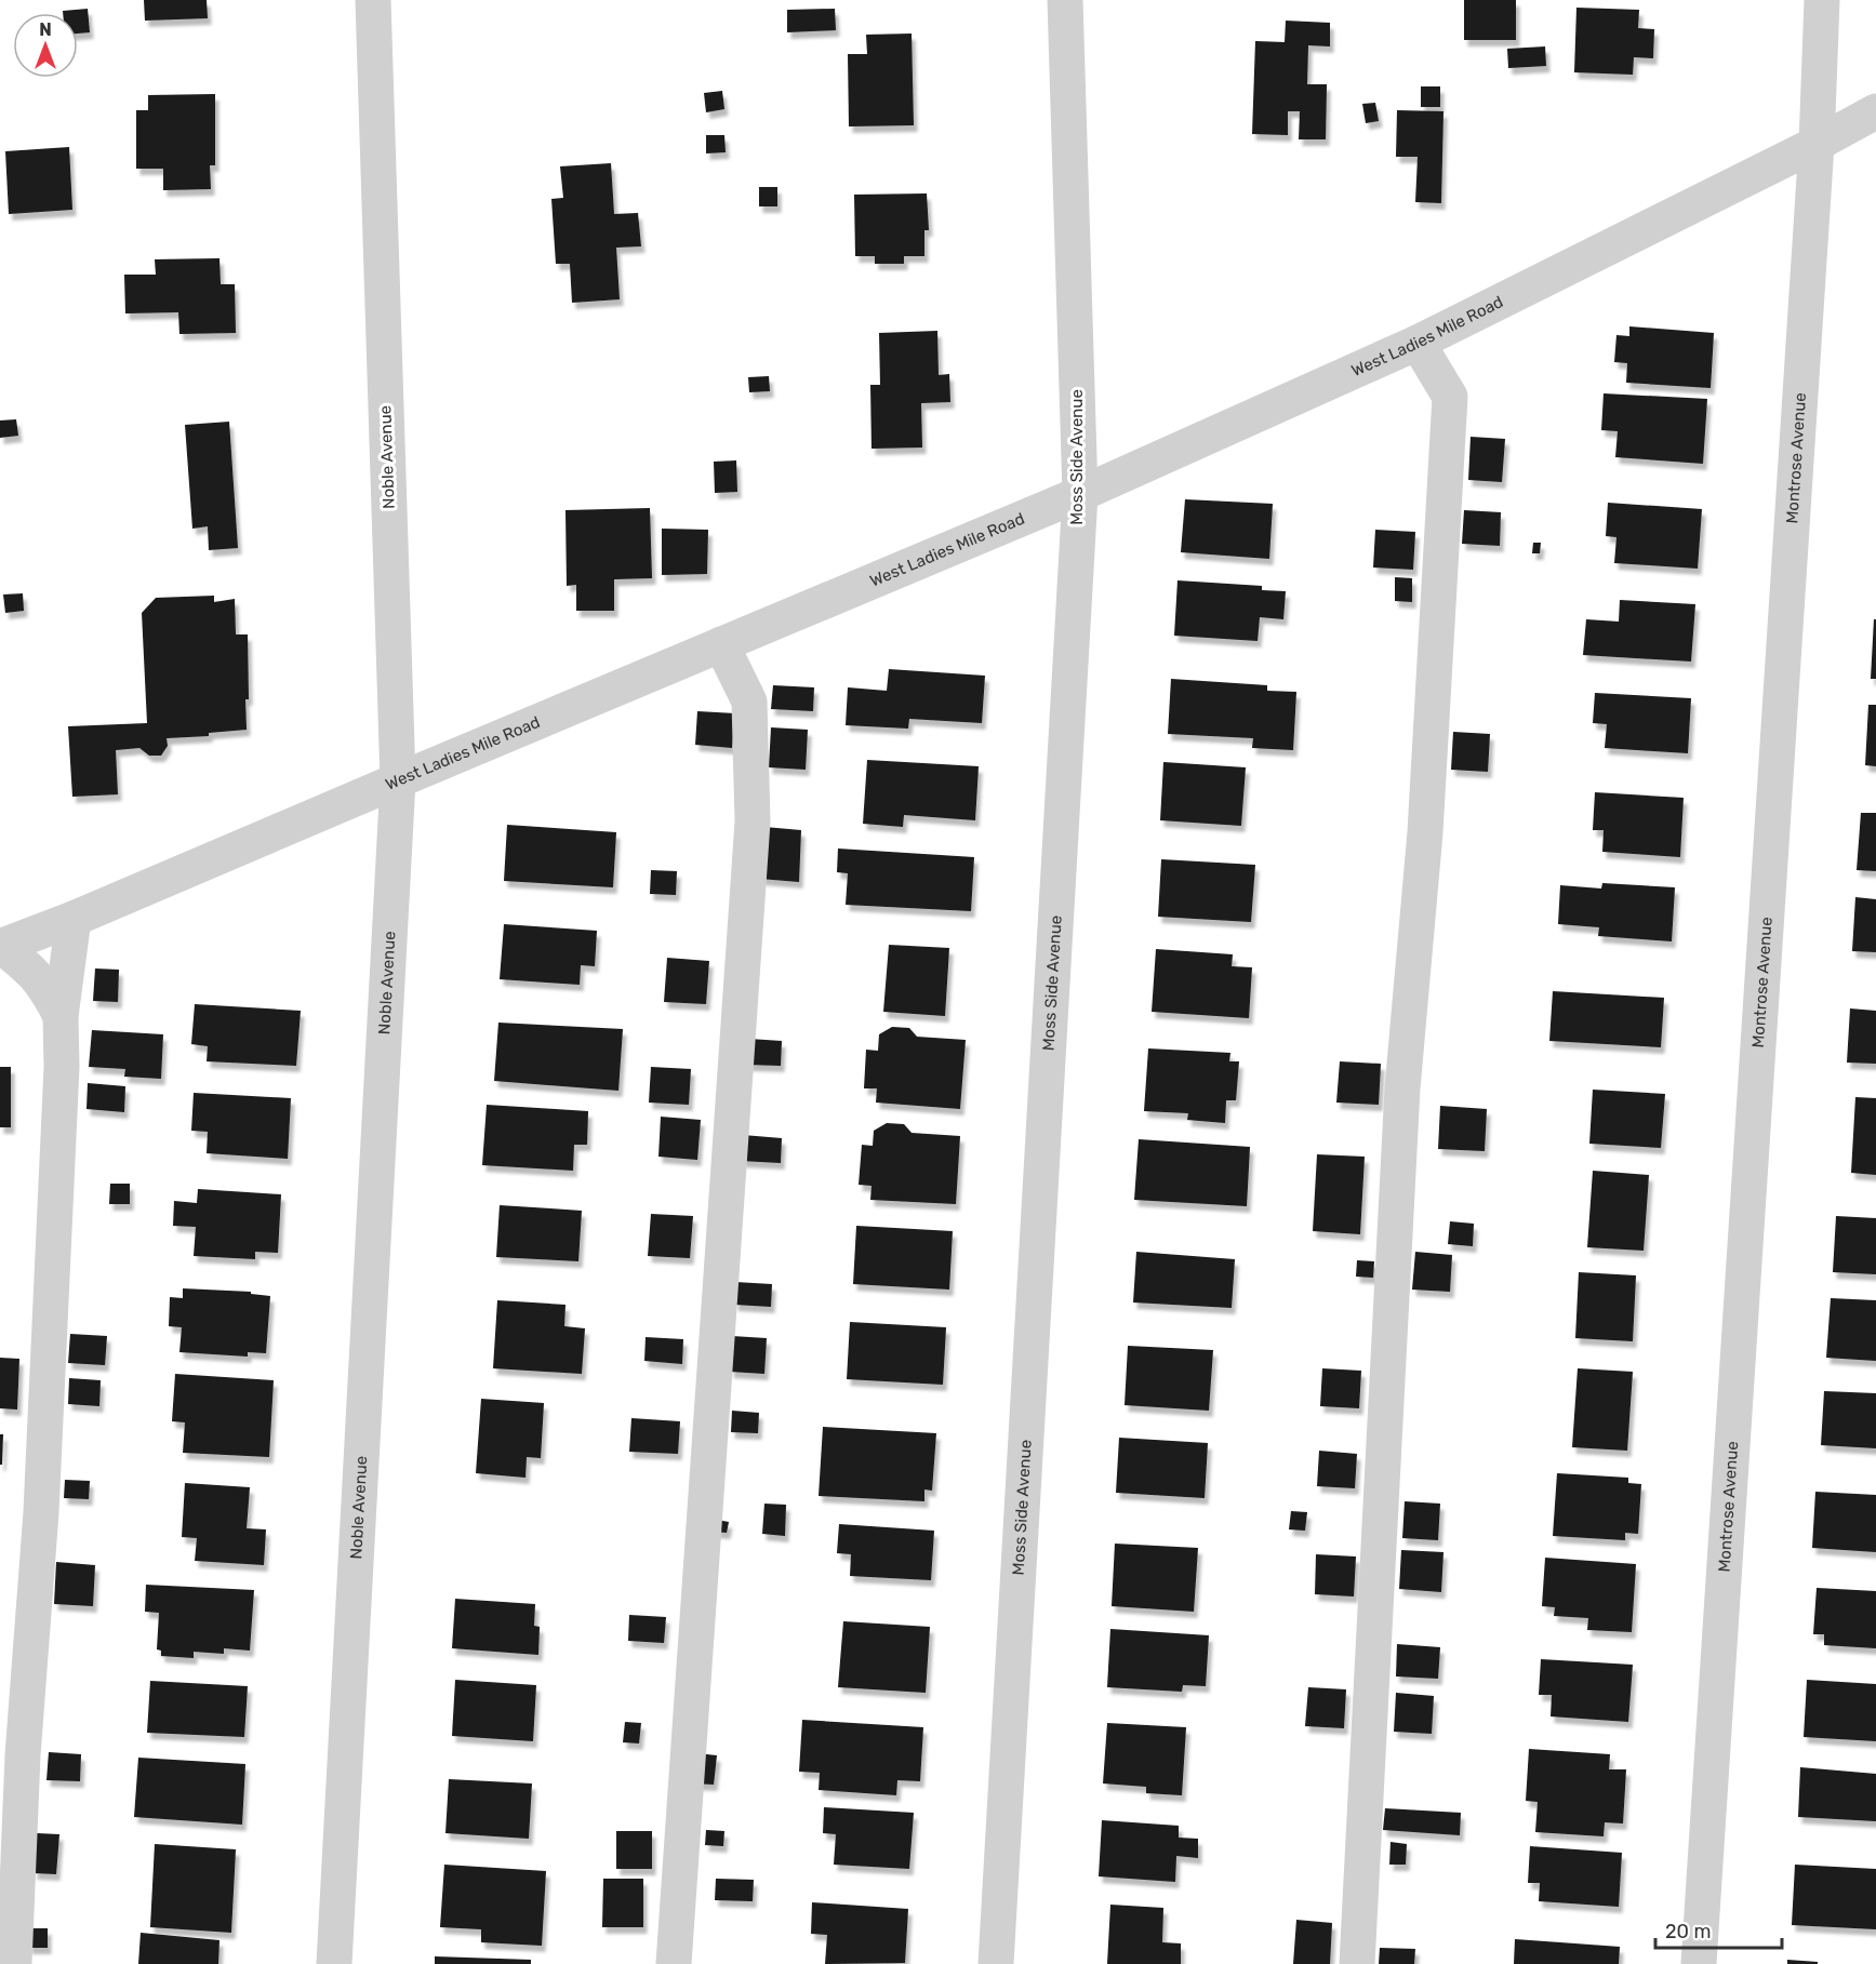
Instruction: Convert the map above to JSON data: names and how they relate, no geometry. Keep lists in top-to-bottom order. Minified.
{"streets":{"street":["West Ladies Mile Road","Noble Avenue","Moss Side Avenue","Montrose Avenue"]},"crossings":[["West Ladies Mile Road","Noble Avenue"],["West Ladies Mile Road","Moss Side Avenue"],["West Ladies Mile Road","Montrose Avenue"]],"scale_bar":"20 m","north":"top"}
